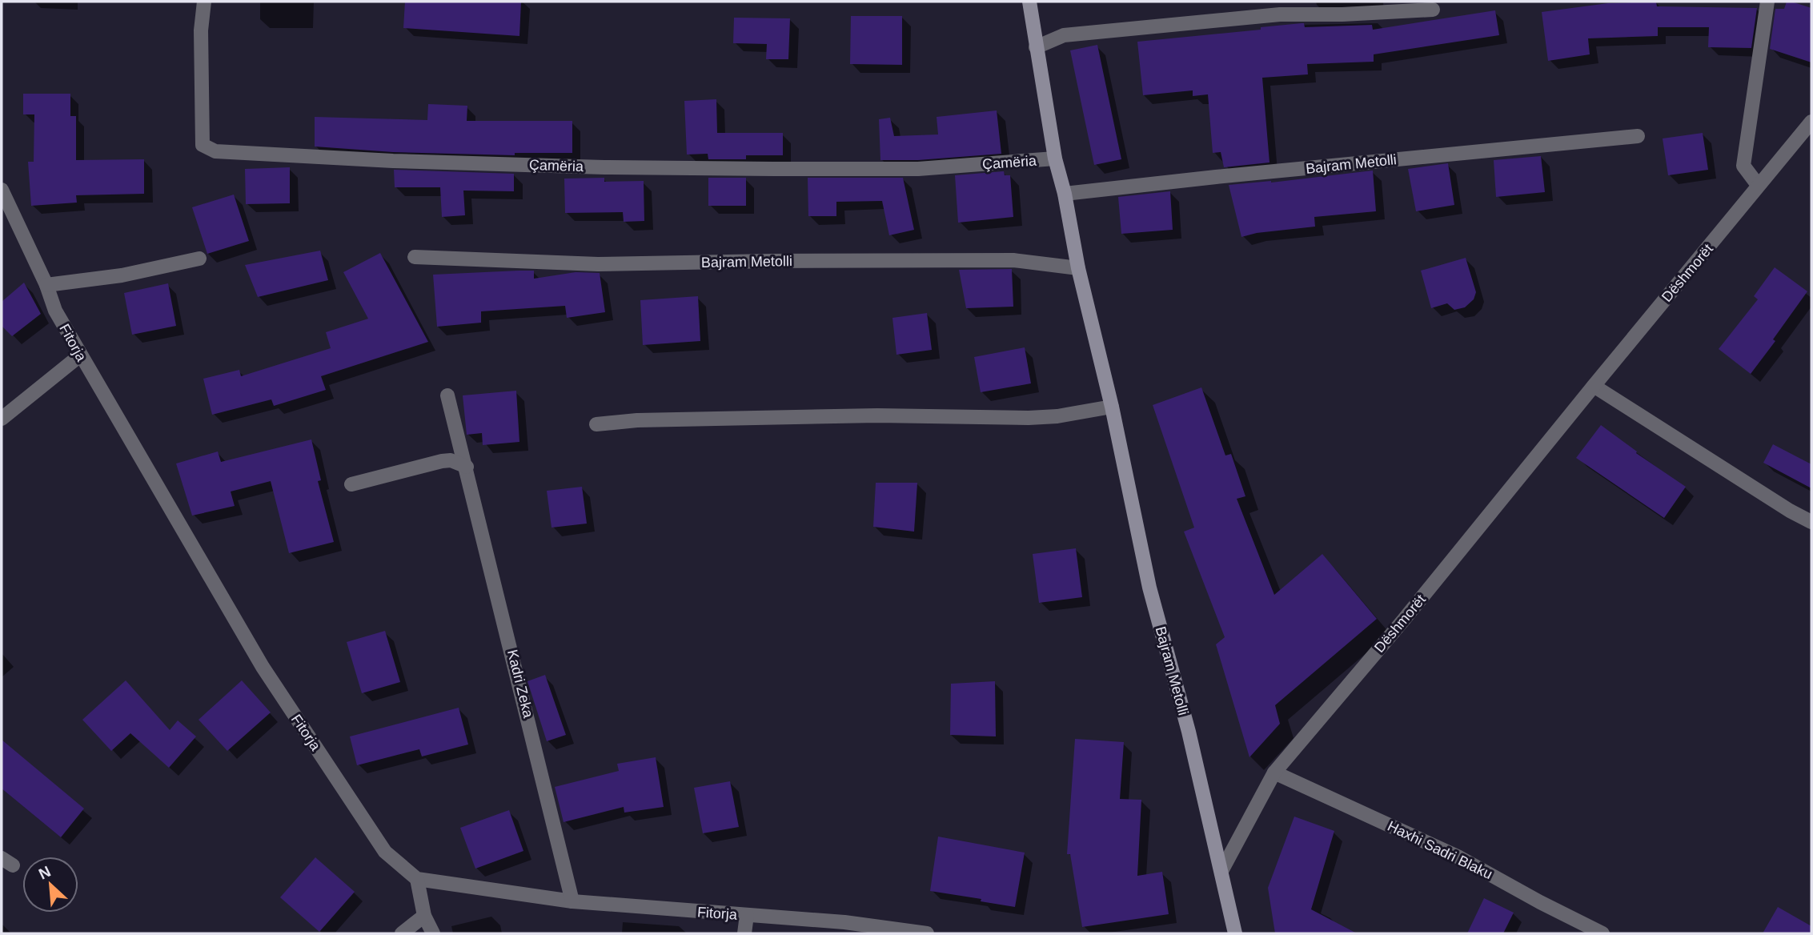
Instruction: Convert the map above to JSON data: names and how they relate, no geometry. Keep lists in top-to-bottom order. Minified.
{"streets":{"main road":["Bajram Metolli"],"street":["Çamëria","Dëshmorët","Fitorja","Kadri Zeka","Haxhi Sadri Blaku"]},"crossings":[["Çamëria","Bajram Metolli"],["Bajram Metolli","Dëshmorët"],["Dëshmorët","Haxhi Sadri Blaku"],["Fitorja","Kadri Zeka"]],"north":"top left"}
